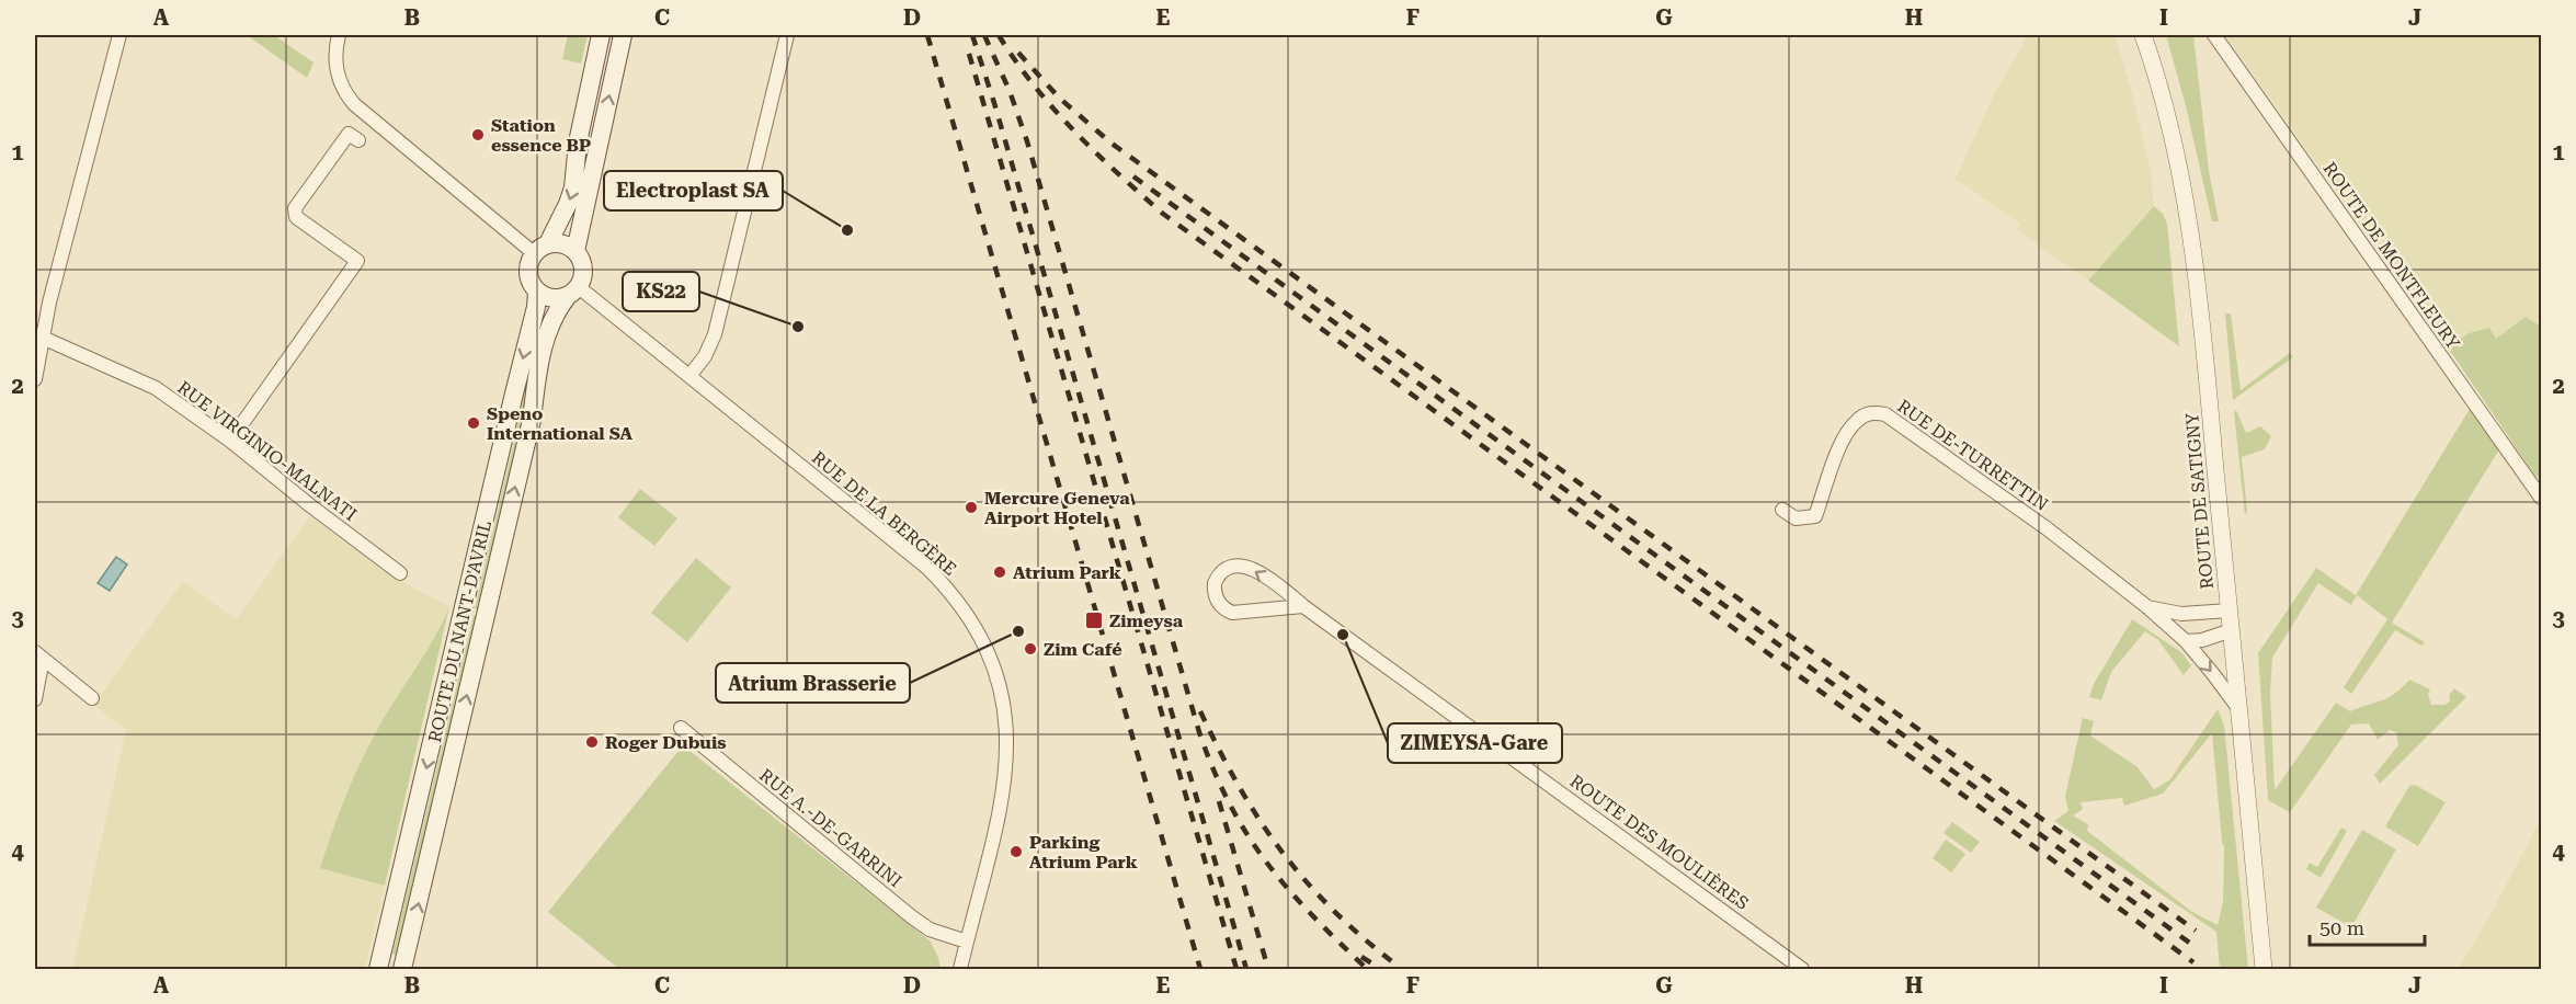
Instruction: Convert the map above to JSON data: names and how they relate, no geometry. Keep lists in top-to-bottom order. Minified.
{"streets":{"main road":["ROUTE DU NANT-D'AVRIL"],"street":["ROUTE DE MONTFLEURY","RUE VIRGINIO-MALNATI","RUE DE-TURRETTIN","ROUTE DE SATIGNY","RUE DE LA BERGÈRE","RUE A.-DE-GARRINI","ROUTE DES MOULIÈRES"]},"crossings":[["RUE DE-TURRETTIN","ROUTE DE SATIGNY"],["RUE DE LA BERGÈRE","ROUTE DU NANT-D'AVRIL"],["RUE DE LA BERGÈRE","RUE A.-DE-GARRINI"]],"places":{"other":["Station essence BP","Electroplast SA","KS22","Speno International SA","Mercure Geneva Airport Hotel","Atrium Park","Atrium Brasserie","ZIMEYSA-Gare","Zim Café","Roger Dubuis","Parking Atrium Park"],"transit":["Zimeysa"]},"scale_bar":"50 m","grid":{"columns":["A","B","C","D","E","F","G","H","I","J"],"rows":["1","2","3","4"]}}
